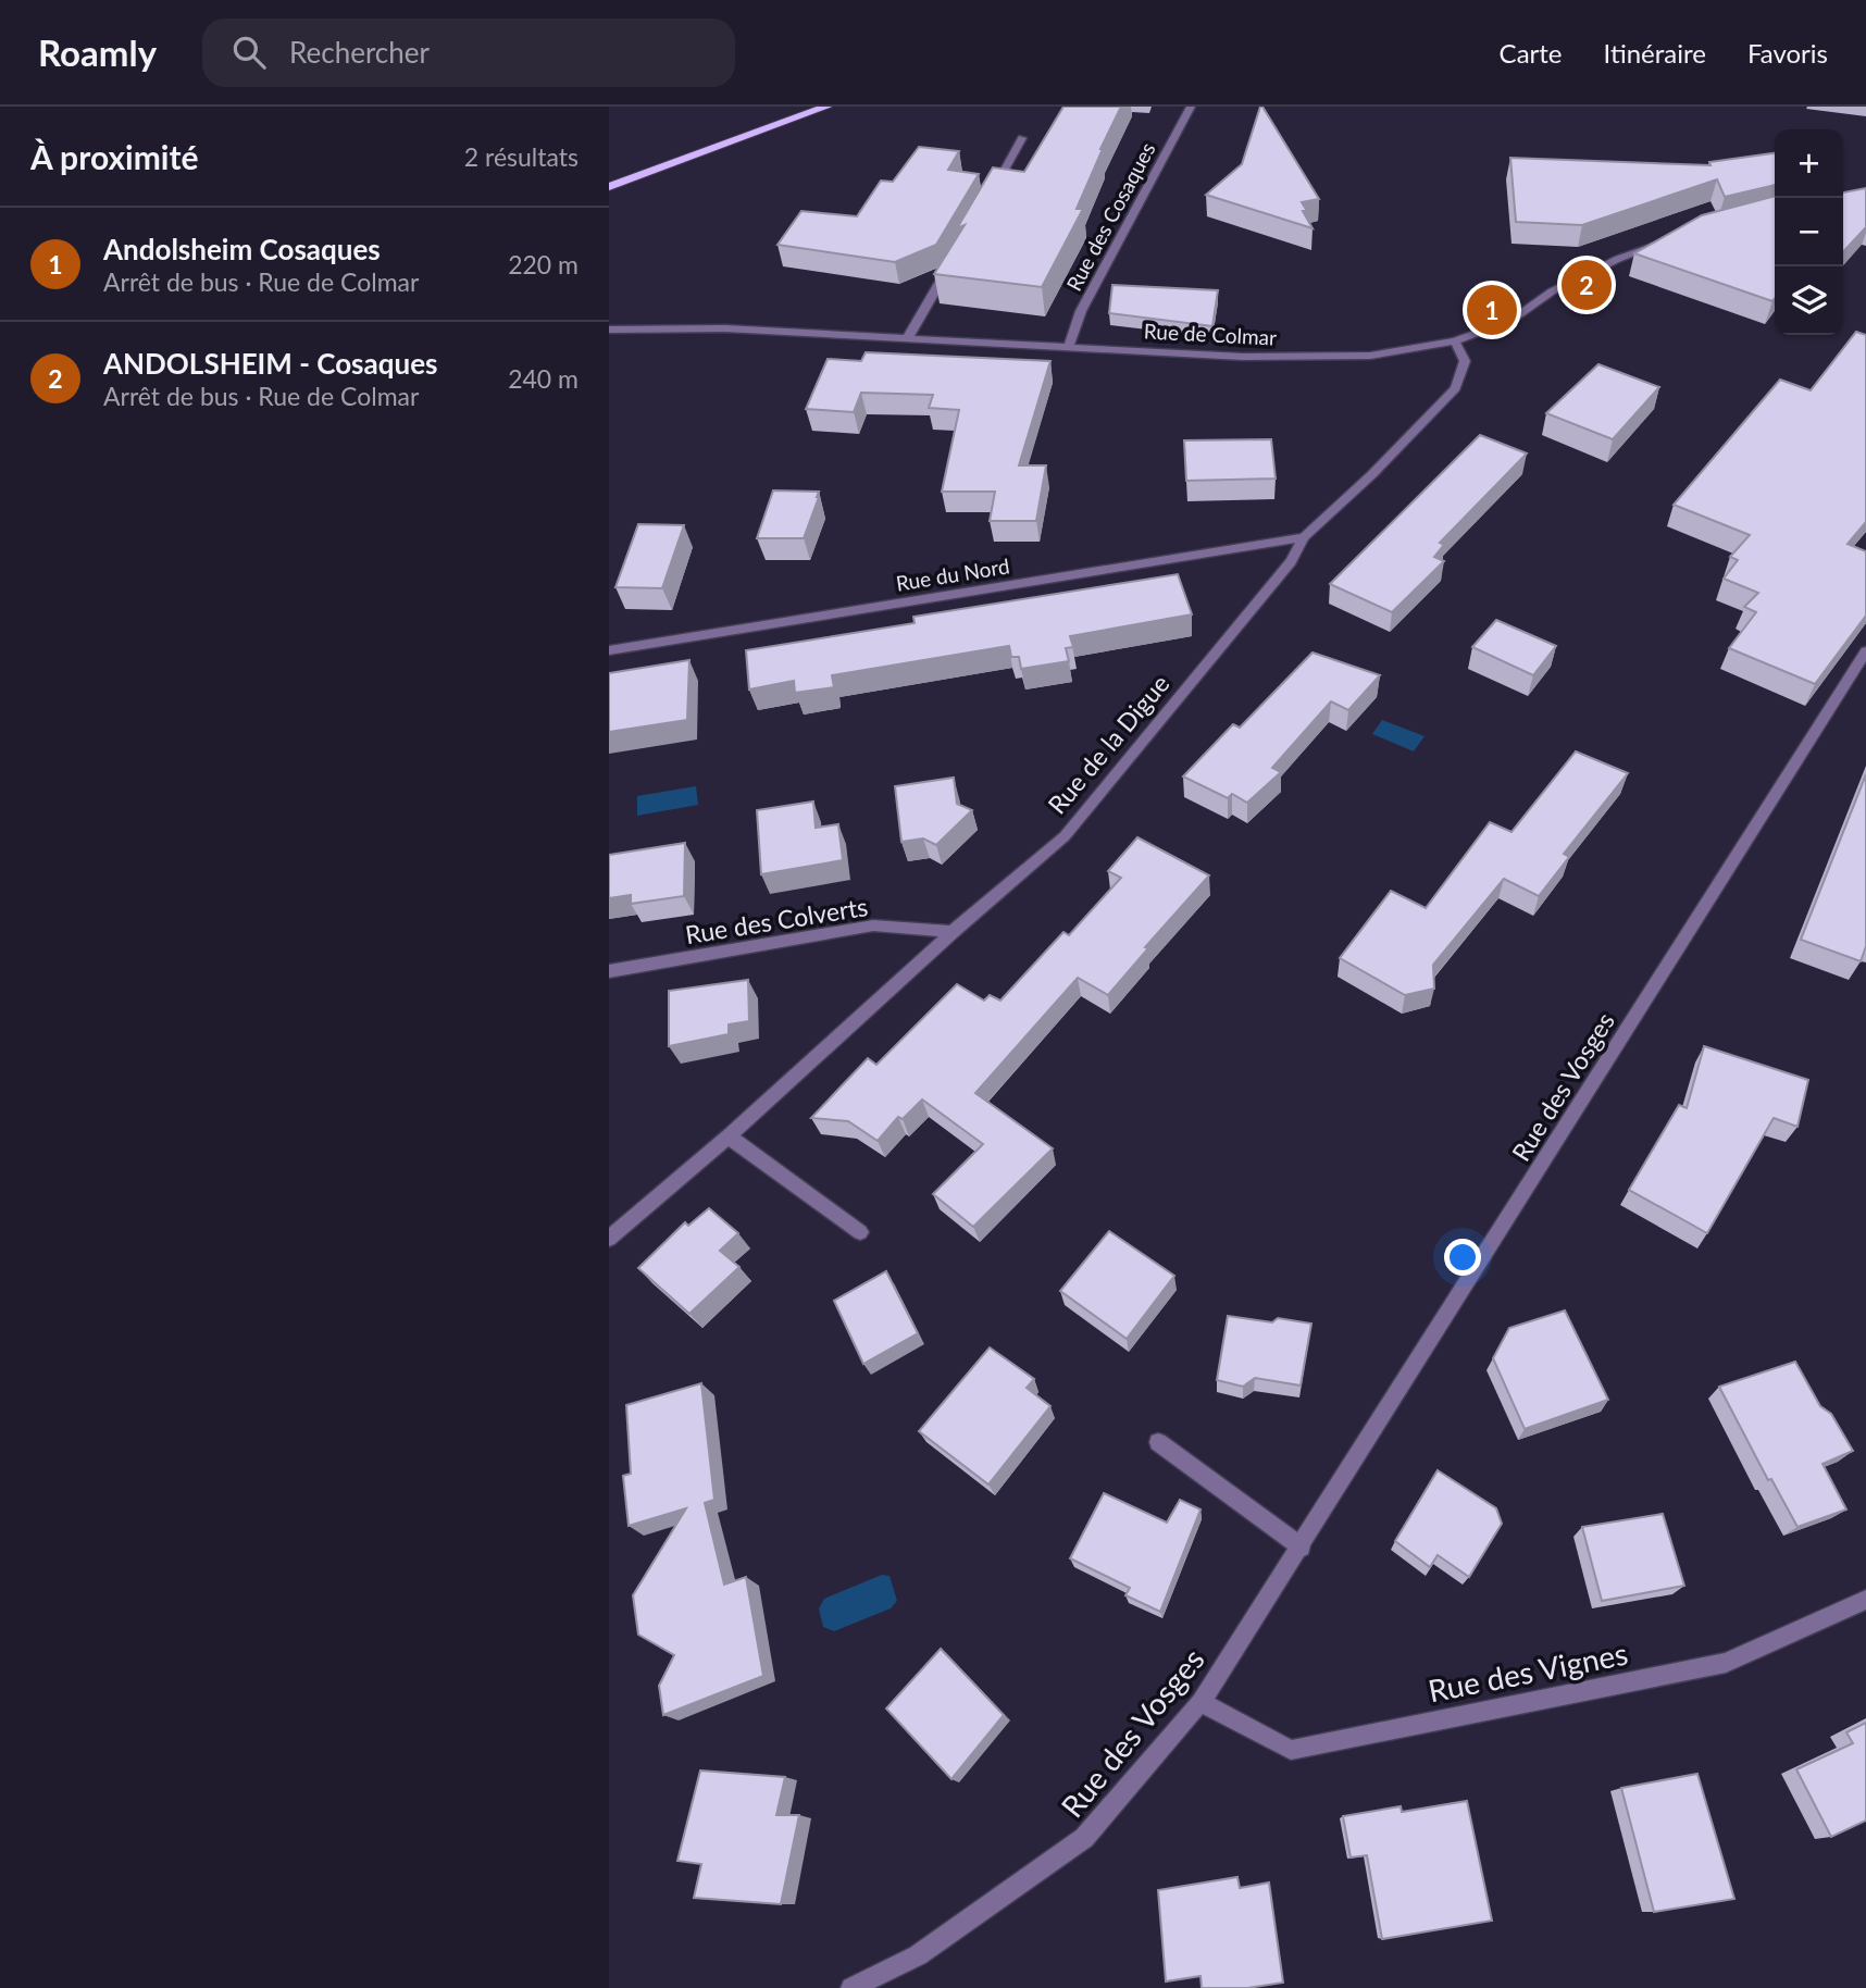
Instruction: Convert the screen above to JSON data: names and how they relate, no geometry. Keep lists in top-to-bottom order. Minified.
{"streets":{"street":["Rue des Cosaques","Rue de Colmar","Rue du Nord","Rue de la Digue","Rue des Colverts","Rue des Vosges","Rue des Vignes"]},"crossings":[["Rue des Cosaques","Rue de Colmar"],["Rue de Colmar","Rue de la Digue"],["Rue du Nord","Rue de la Digue"],["Rue de la Digue","Rue des Colverts"],["Rue des Vosges","Rue des Vignes"]],"page":{"header":"Roamly","search":"Rechercher","nav":["Carte","Itinéraire","Favoris"],"heading":["À proximité","2 résultats"],"map_buttons":["+","−"],"list":[{"mark":"1","name":"Andolsheim Cosaques","note":"Arrêt de bus · Rue de Colmar","value":"220 m"},{"mark":"2","name":"ANDOLSHEIM - Cosaques","note":"Arrêt de bus · Rue de Colmar","value":"240 m"}],"pins":["2","1"]}}
